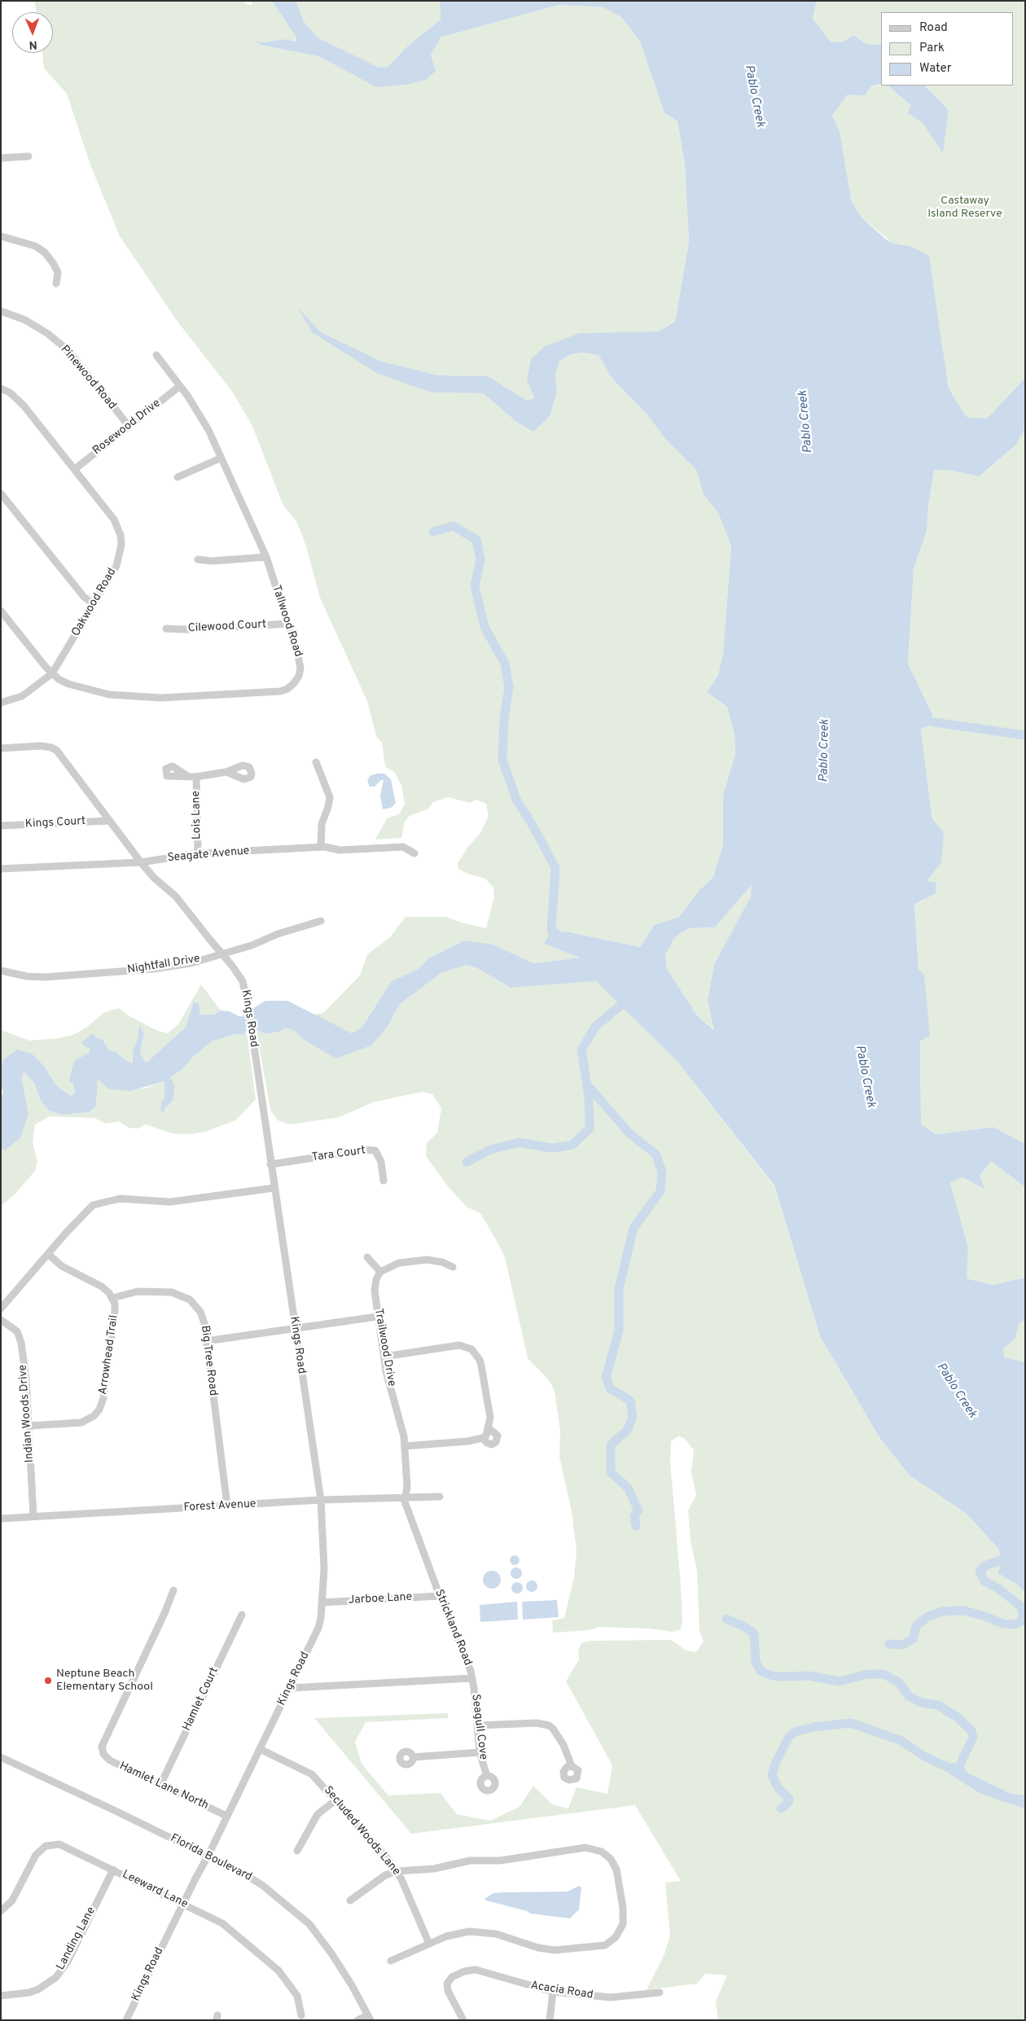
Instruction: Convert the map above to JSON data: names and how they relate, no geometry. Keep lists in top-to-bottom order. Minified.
{"streets":{"street":["Pinewood Road","Rosewood Drive","Oakwood Road","Tallwood Road","Cilewood Court","Lois Lane","Kings Court","Seagate Avenue","Nightfall Drive","Kings Road","Tara Court","Trailwood Drive","Arrowhead Trail","Big Tree Road","Indian Woods Drive","Forest Avenue","Jarboe Lane","Strickland Road","Hamlet Court","Seagull Cove","Hamlet Lane North","Secluded Woods Lane","Florida Boulevard","Leeward Lane","Landing Lane","Acacia Road"]},"crossings":[["Pinewood Road","Rosewood Drive"],["Rosewood Drive","Oakwood Road"],["Rosewood Drive","Tallwood Road"],["Oakwood Road","Tallwood Road"],["Tallwood Road","Cilewood Court"],["Lois Lane","Seagate Avenue"],["Kings Court","Kings Road"],["Seagate Avenue","Kings Road"],["Nightfall Drive","Kings Road"],["Kings Road","Tara Court"],["Kings Road","Forest Avenue"],["Kings Road","Jarboe Lane"],["Kings Road","Strickland Road"],["Kings Road","Hamlet Lane North"],["Kings Road","Secluded Woods Lane"],["Kings Road","Florida Boulevard"],["Kings Road","Leeward Lane"],["Trailwood Drive","Forest Avenue"],["Trailwood Drive","Strickland Road"],["Arrowhead Trail","Big Tree Road"],["Arrowhead Trail","Indian Woods Drive"],["Big Tree Road","Forest Avenue"],["Indian Woods Drive","Forest Avenue"],["Forest Avenue","Strickland Road"],["Jarboe Lane","Strickland Road"],["Strickland Road","Seagull Cove"],["Hamlet Court","Hamlet Lane North"],["Leeward Lane","Landing Lane"]],"water":["Pablo Creek"],"parks":["Castaway Island Reserve"],"places":["Neptune Beach Elementary School"],"legend":["Road","Park","Water"],"north":"bottom"}
